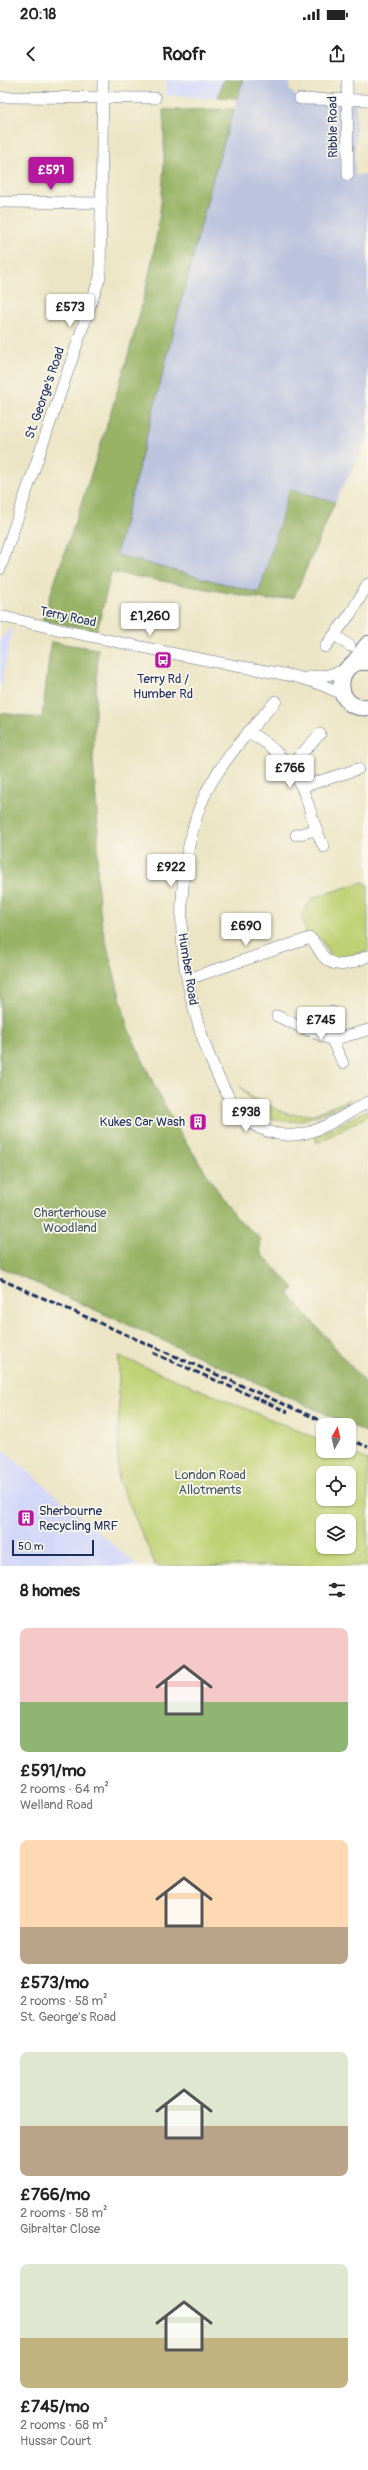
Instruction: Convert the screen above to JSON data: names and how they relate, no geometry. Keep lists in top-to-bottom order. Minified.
{"streets":{"street":["Ribble Road","St. George's Road","Terry Road","Humber Road"]},"parks":["Charterhouse Woodland","London Road Allotments"],"places":{"bus stop":["Terry Rd / Humber Rd"],"building":["Kukes Car Wash","Sherbourne Recycling MRF"]},"scale_bar":"50 m","north":"top","page":{"status":"20:18","header":"Roofr","price":["£591","£573","£1,260","£766","£922","£690","£745","£938"],"scale":"50 m","heading":"8 homes","list":[{"name":"£591/mo","note":"2 rooms · 64 m² · Welland Road"},{"name":"£573/mo","note":"2 rooms · 58 m² · St. George's Road"},{"name":"£766/mo","note":"2 rooms · 58 m² · Gibraltar Close"},{"name":"£745/mo","note":"2 rooms · 68 m² · Hussar Court"}]}}
